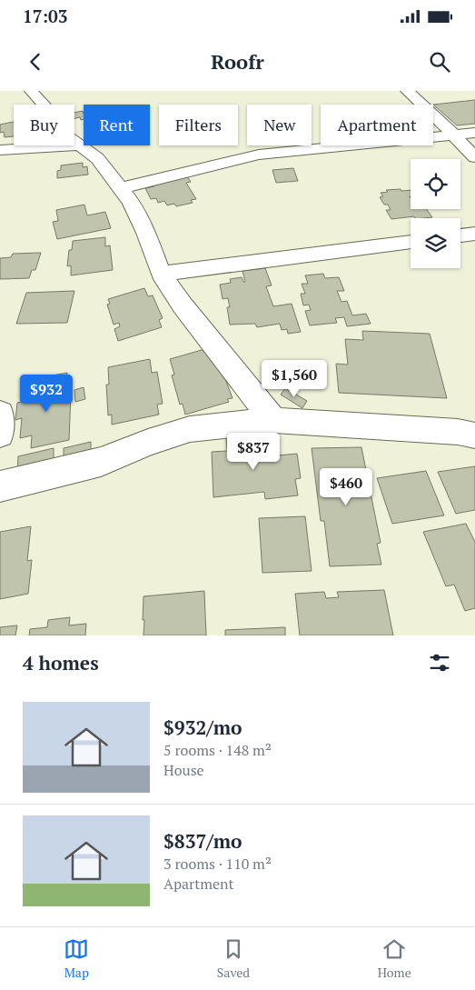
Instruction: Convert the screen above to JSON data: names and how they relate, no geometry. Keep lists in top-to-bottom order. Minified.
{"page":{"status":"17:03","header":"Roofr","chip":["Buy","Rent","Filters","New","Apartment"],"price":["$1,560","$932","$837","$460"],"heading":"4 homes","list":[{"name":"$932/mo","note":"5 rooms · 148 m² · House"},{"name":"$837/mo","note":"3 rooms · 110 m² · Apartment"}],"tabs":["Map","Saved","Home"]}}
